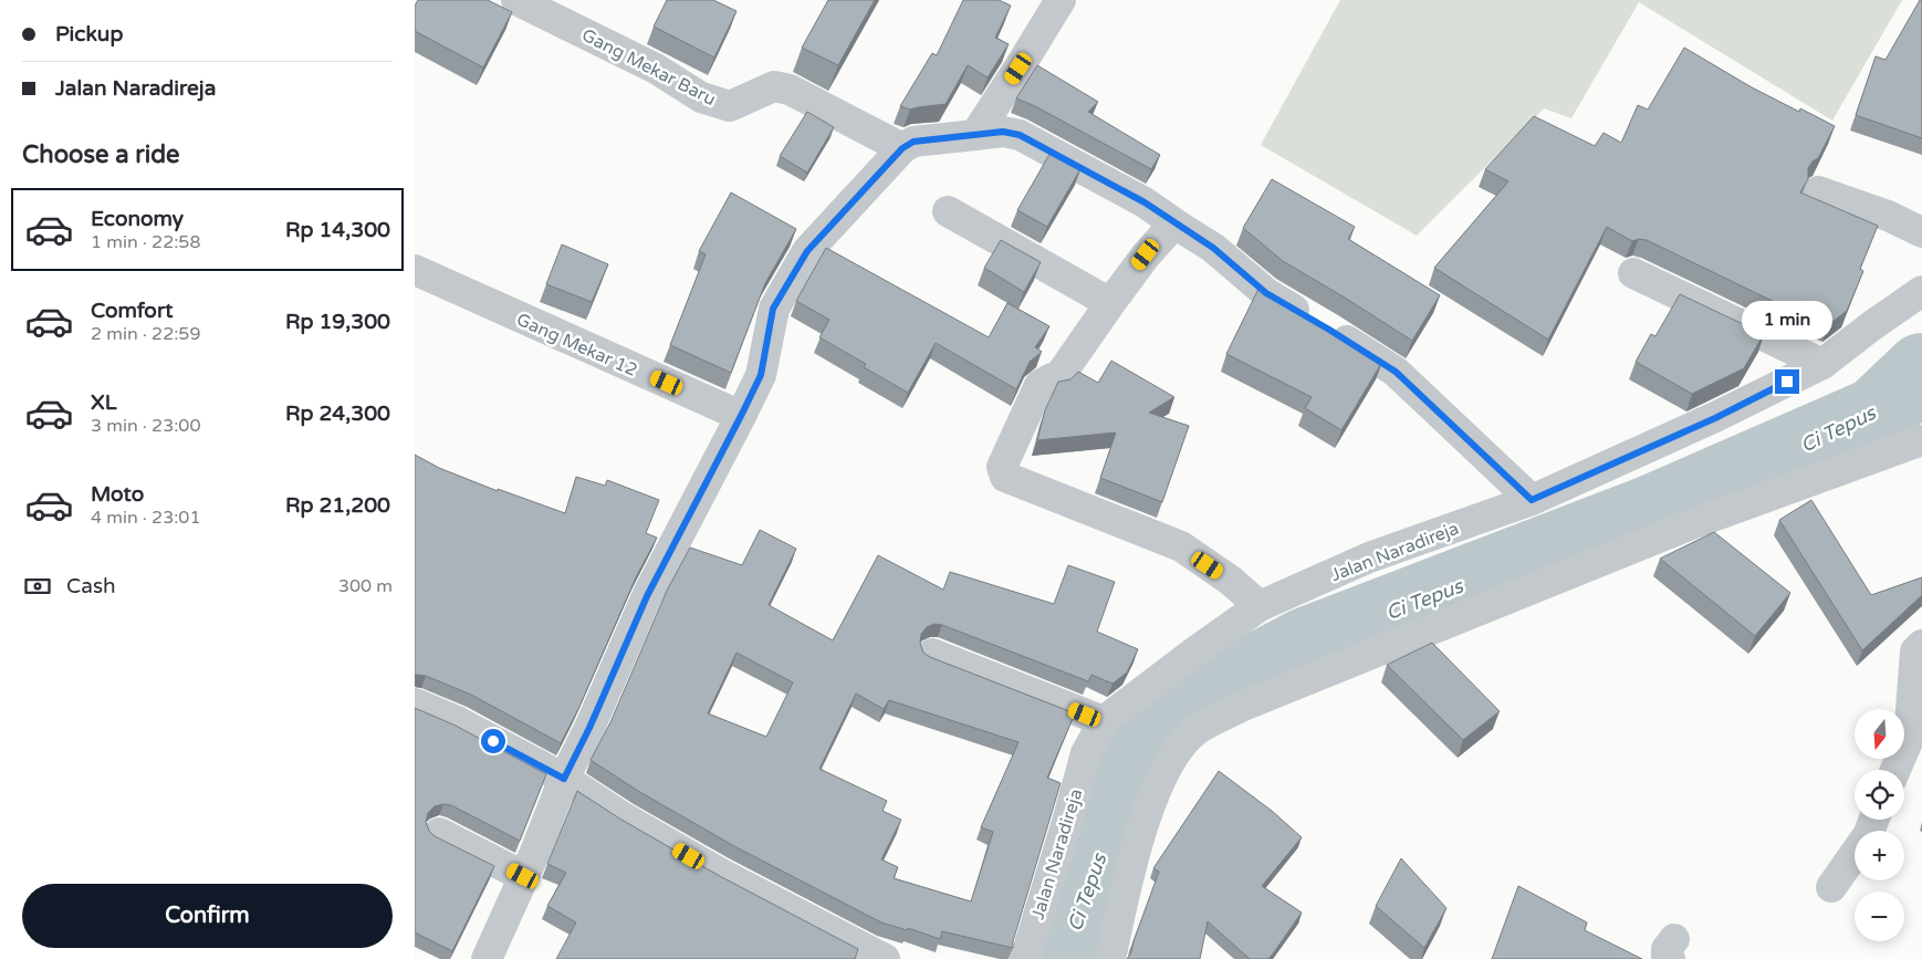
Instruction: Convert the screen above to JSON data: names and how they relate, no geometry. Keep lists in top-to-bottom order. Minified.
{"streets":{"street":["Gang Mekar Baru","Gang Mekar 12","Jalan Naradireja"]},"water":["Ci Tepus"],"north":"bottom","page":{"banner":["Pickup","Jalan Naradireja"],"heading":"Choose a ride","list":[{"name":"Economy","note":"1 min · 22:58","value":"Rp 14,300"},{"name":"Comfort","note":"2 min · 22:59","value":"Rp 19,300"},{"name":"XL","note":"3 min · 23:00","value":"Rp 24,300"},{"name":"Moto","note":"4 min · 23:01","value":"Rp 21,200"}],"bubble":"1 min","pay":["Cash","300 m"],"map_buttons":["+","−"],"buttons":"Confirm"}}
